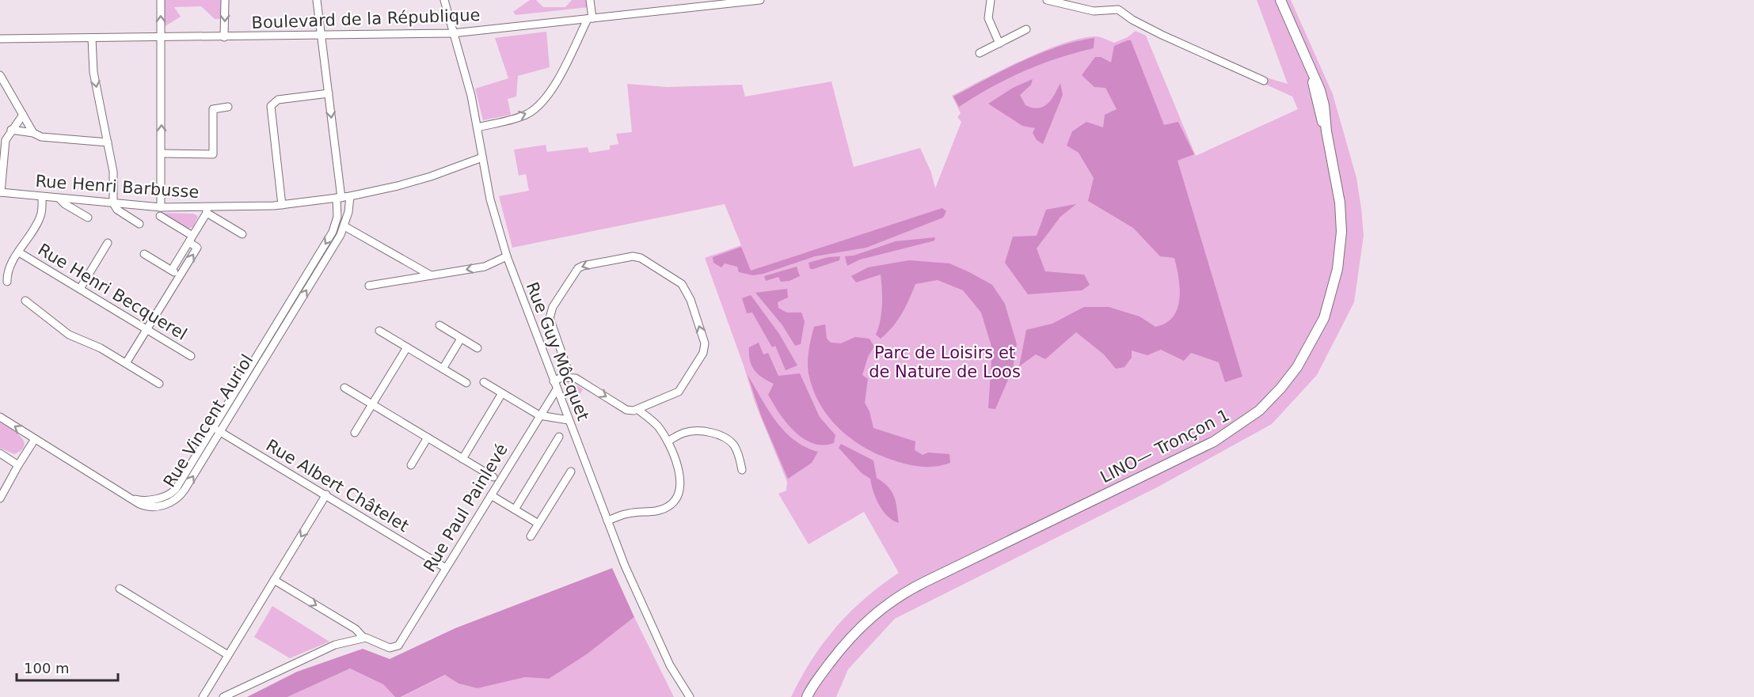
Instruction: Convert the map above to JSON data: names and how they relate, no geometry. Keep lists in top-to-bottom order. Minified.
{"streets":{"main road":["LINO— Tronçon 1"],"street":["Boulevard de la République","Rue Henri Barbusse","Rue Henri Becquerel","Rue Guy Môcquet","Rue Vincent Auriol","Rue Albert Châtelet","Rue Paul Painlevé"]},"crossings":[["Boulevard de la République","Rue Guy Môcquet"],["Boulevard de la République","Rue Vincent Auriol"],["Rue Henri Barbusse","Rue Guy Môcquet"],["Rue Henri Barbusse","Rue Vincent Auriol"],["Rue Guy Môcquet","Rue Paul Painlevé"],["Rue Vincent Auriol","Rue Albert Châtelet"],["Rue Albert Châtelet","Rue Paul Painlevé"]],"parks":["Parc de Loisirs et de Nature de Loos"],"scale_bar":"100 m"}
